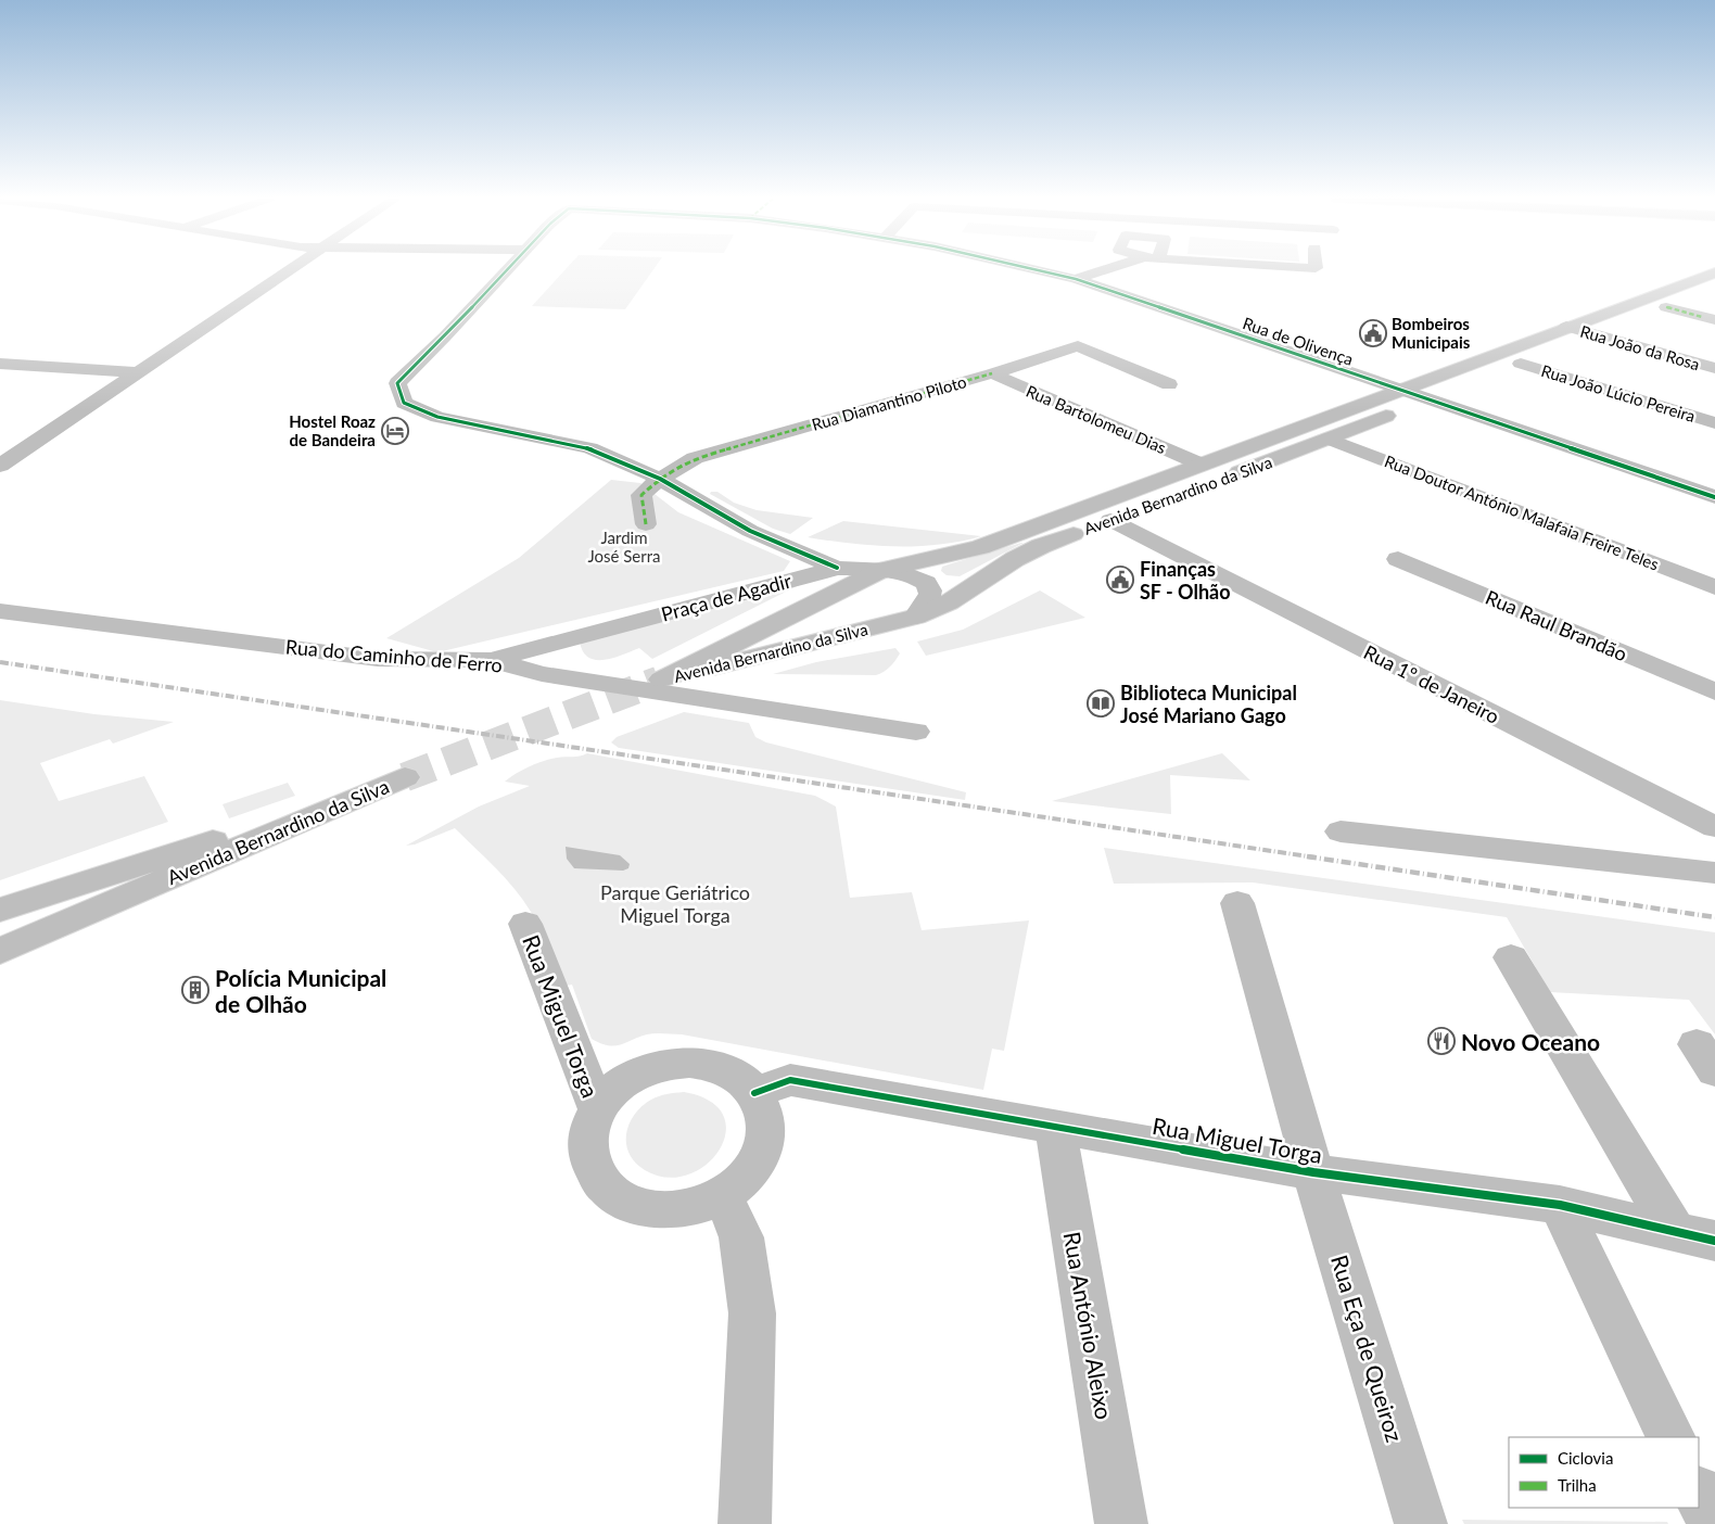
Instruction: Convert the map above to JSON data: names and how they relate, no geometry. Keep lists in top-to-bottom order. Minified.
{"streets":{"street":["Rua de Olivença","Rua João da Rosa","Rua João Lúcio Pereira","Rua Diamantino Piloto","Rua Bartolomeu Dias","Avenida Bernardino da Silva","Rua Doutor António Malafaia Freire Teles","Praça de Agadir","Rua Raul Brandão","Rua do Caminho de Ferro","Rua 1º de Janeiro","Rua Miguel Torga","Rua António Aleixo","Rua Eça de Queiroz"]},"crossings":[["Rua de Olivença","Rua Diamantino Piloto"],["Rua de Olivença","Avenida Bernardino da Silva"],["Rua João da Rosa","Avenida Bernardino da Silva"],["Rua João Lúcio Pereira","Avenida Bernardino da Silva"],["Rua Diamantino Piloto","Rua Bartolomeu Dias"],["Rua Bartolomeu Dias","Avenida Bernardino da Silva"],["Avenida Bernardino da Silva","Rua Doutor António Malafaia Freire Teles"],["Avenida Bernardino da Silva","Praça de Agadir"],["Avenida Bernardino da Silva","Rua 1º de Janeiro"],["Praça de Agadir","Rua do Caminho de Ferro"],["Rua Miguel Torga","Rua António Aleixo"],["Rua Miguel Torga","Rua Eça de Queiroz"]],"parks":["Jardim José Serra","Parque Geriátrico Miguel Torga"],"places":{"public building":["Bombeiros Municipais","Finanças SF - Olhão"],"hotel":["Hostel Roaz de Bandeira"],"library":["Biblioteca Municipal José Mariano Gago"],"building":["Polícia Municipal de Olhão"],"restaurant":["Novo Oceano"]},"legend":["Ciclovia","Trilha"]}
